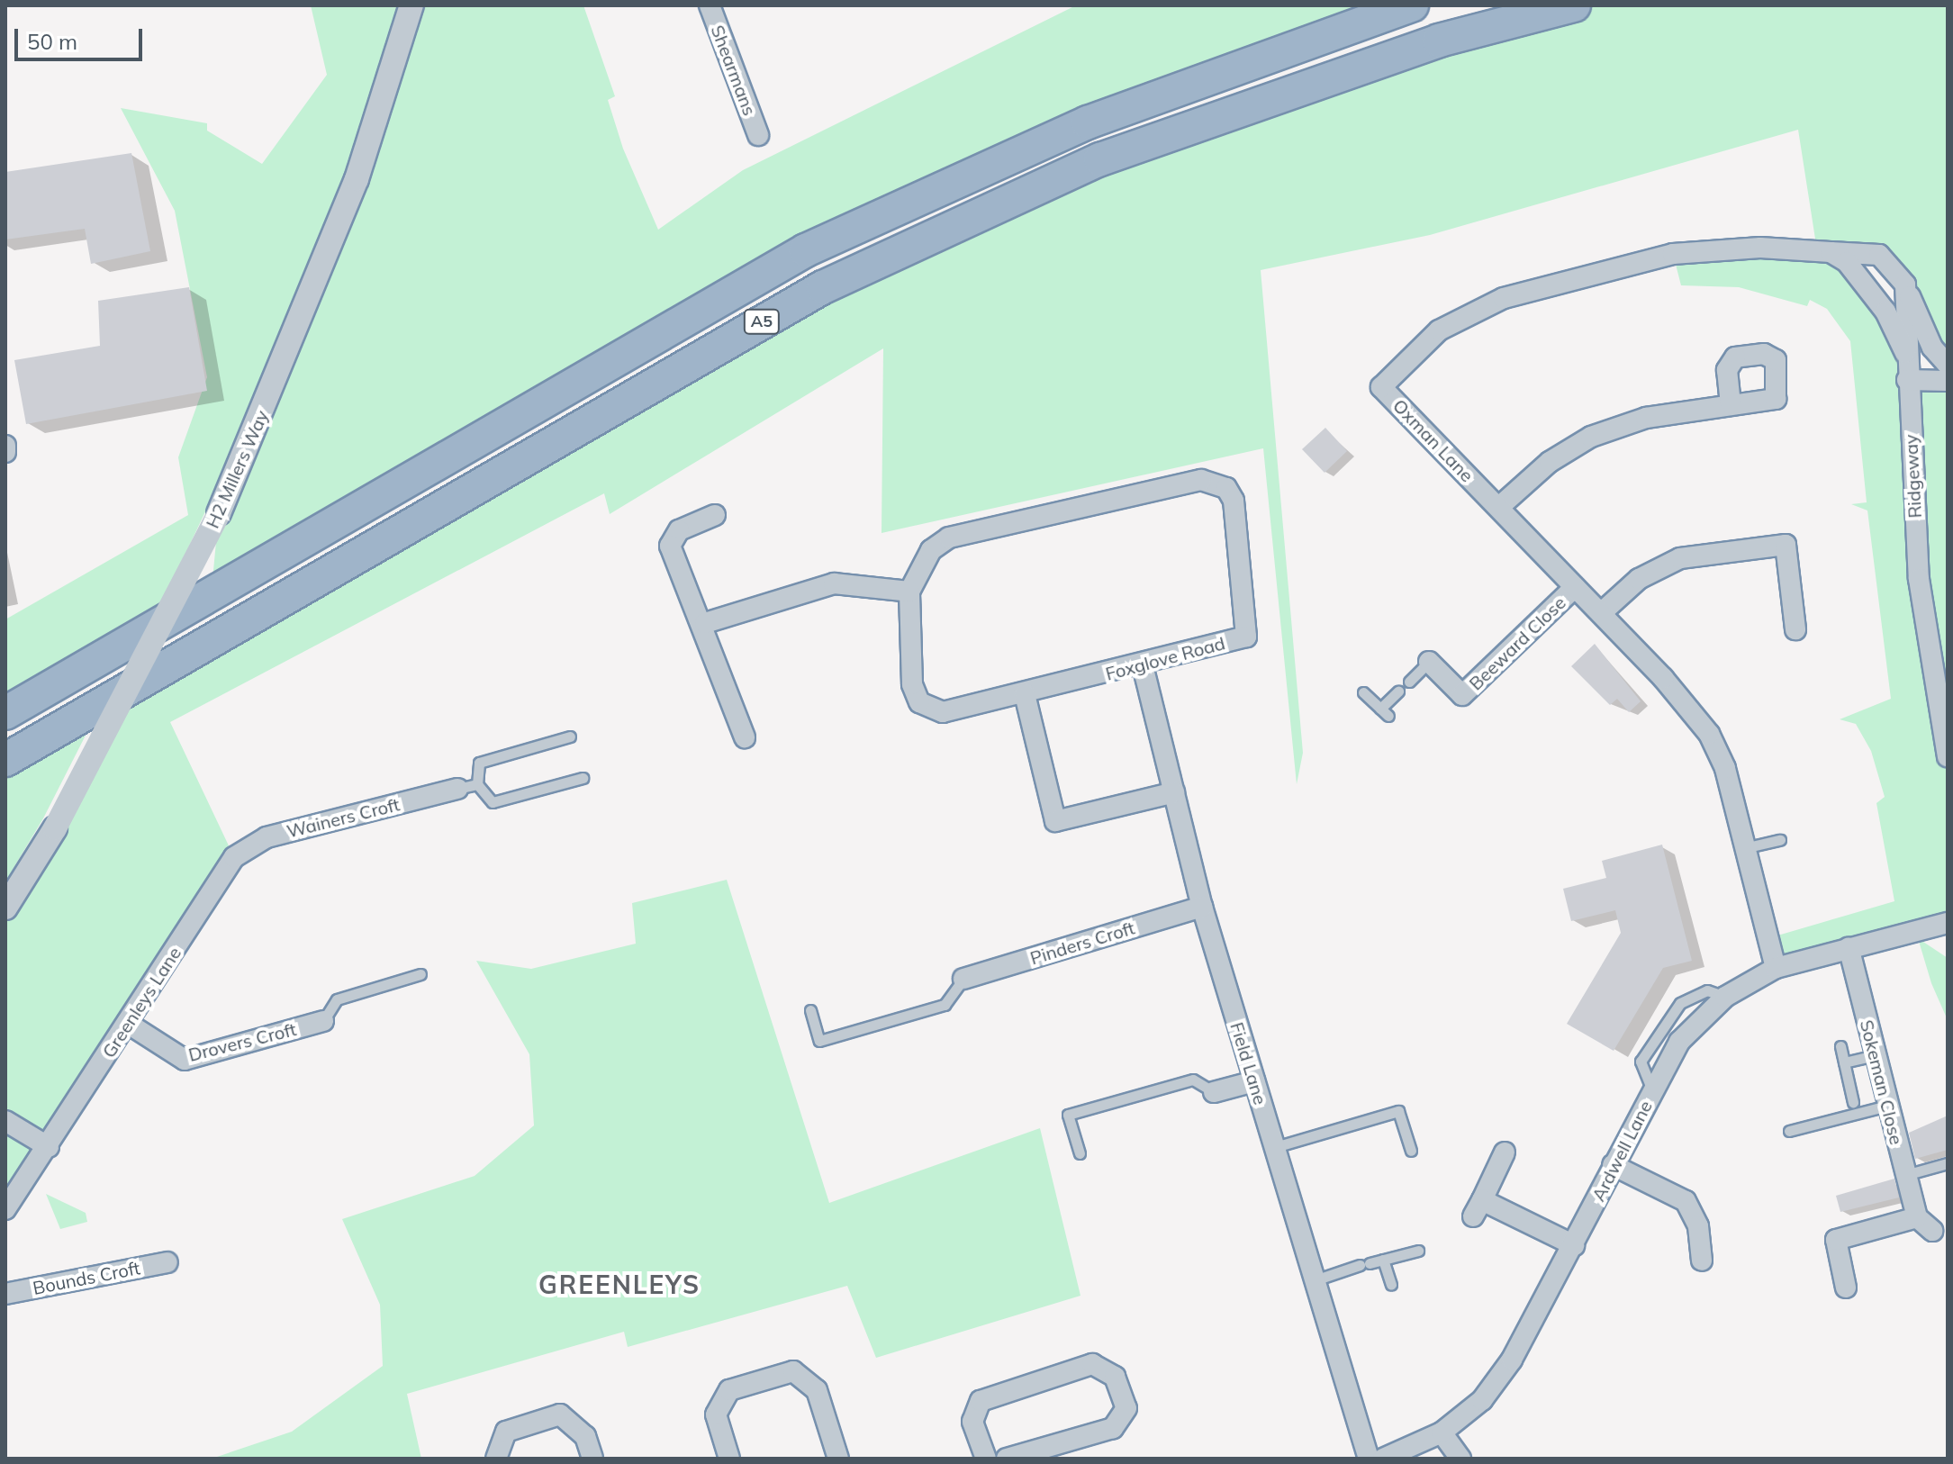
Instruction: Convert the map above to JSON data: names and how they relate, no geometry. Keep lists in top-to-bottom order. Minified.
{"streets":{"highway":["A5"],"street":["Shearmans","Oxman Lane","H2 Millers Way","Ridgeway","Beeward Close","Foxglove Road","Wainers Croft","Pinders Croft","Greenleys Lane","Drovers Croft","Field Lane","Sokeman Close","Ardwell Lane","Bounds Croft"]},"crossings":[["Oxman Lane","Beeward Close"],["Oxman Lane","Ardwell Lane"],["Foxglove Road","Field Lane"],["Wainers Croft","Greenleys Lane"],["Pinders Croft","Field Lane"],["Greenleys Lane","Drovers Croft"],["Sokeman Close","Ardwell Lane"]],"districts":["GREENLEYS"],"scale_bar":"50 m"}
